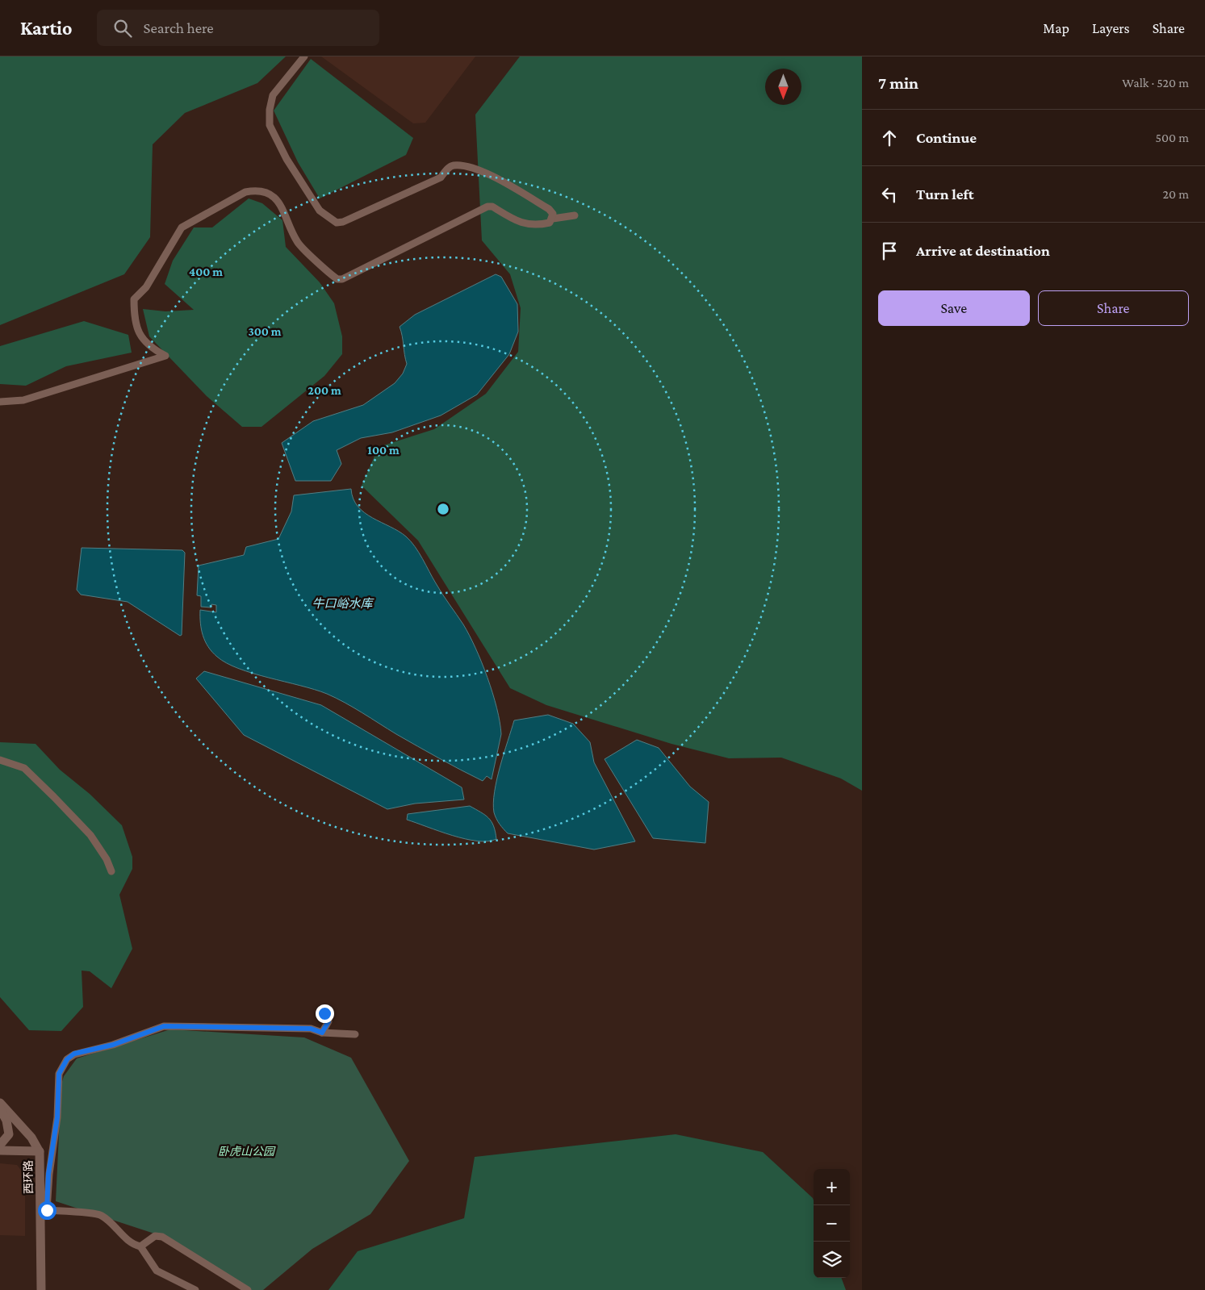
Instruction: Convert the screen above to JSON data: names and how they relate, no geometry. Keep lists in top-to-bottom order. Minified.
{"streets":{"main road":["西环路"]},"water":["牛口峪水库"],"parks":["卧虎山公园"],"north":"bottom","page":{"header":"Kartio","search":"Search here","nav":["Map","Layers","Share"],"heading":["7 min","Walk · 520 m"],"list":[["Continue","500 m"],["Turn left","20 m"],"Arrive at destination"],"buttons":["Save","Share"],"map_buttons":["+","−"]},"rings":["400 m","300 m","200 m","100 m"]}
